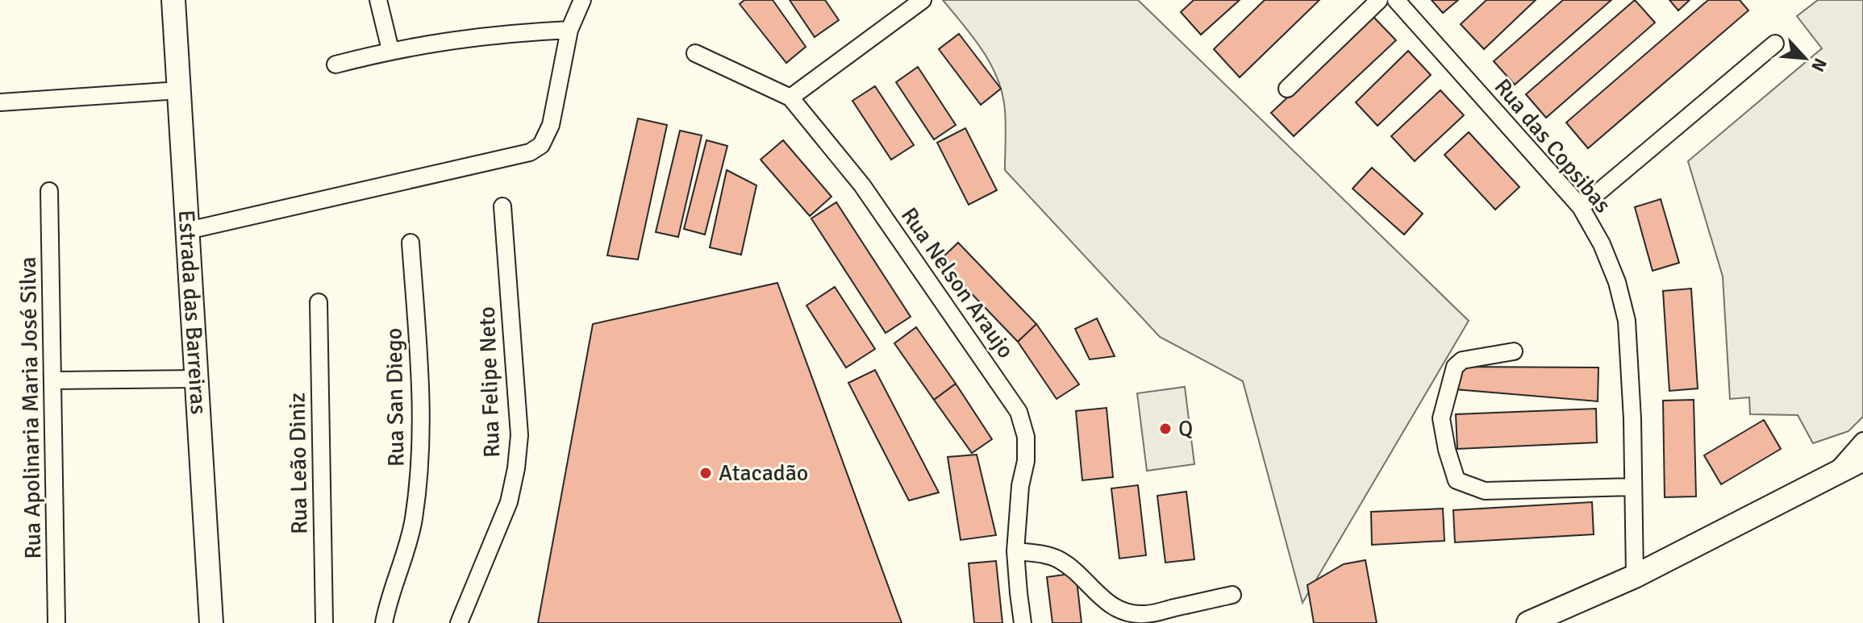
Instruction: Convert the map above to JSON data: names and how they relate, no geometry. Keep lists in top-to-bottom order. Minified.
{"streets":{"main road":["Estrada das Barreiras"],"street":["Rua das Copsibas","Rua Nelson Araujo","Rua Felipe Neto","Rua San Diego","Rua Apolinaria Maria José Silva","Rua Leão Diniz"]},"places":["Q","Atacadão"],"north":"bottom right"}
